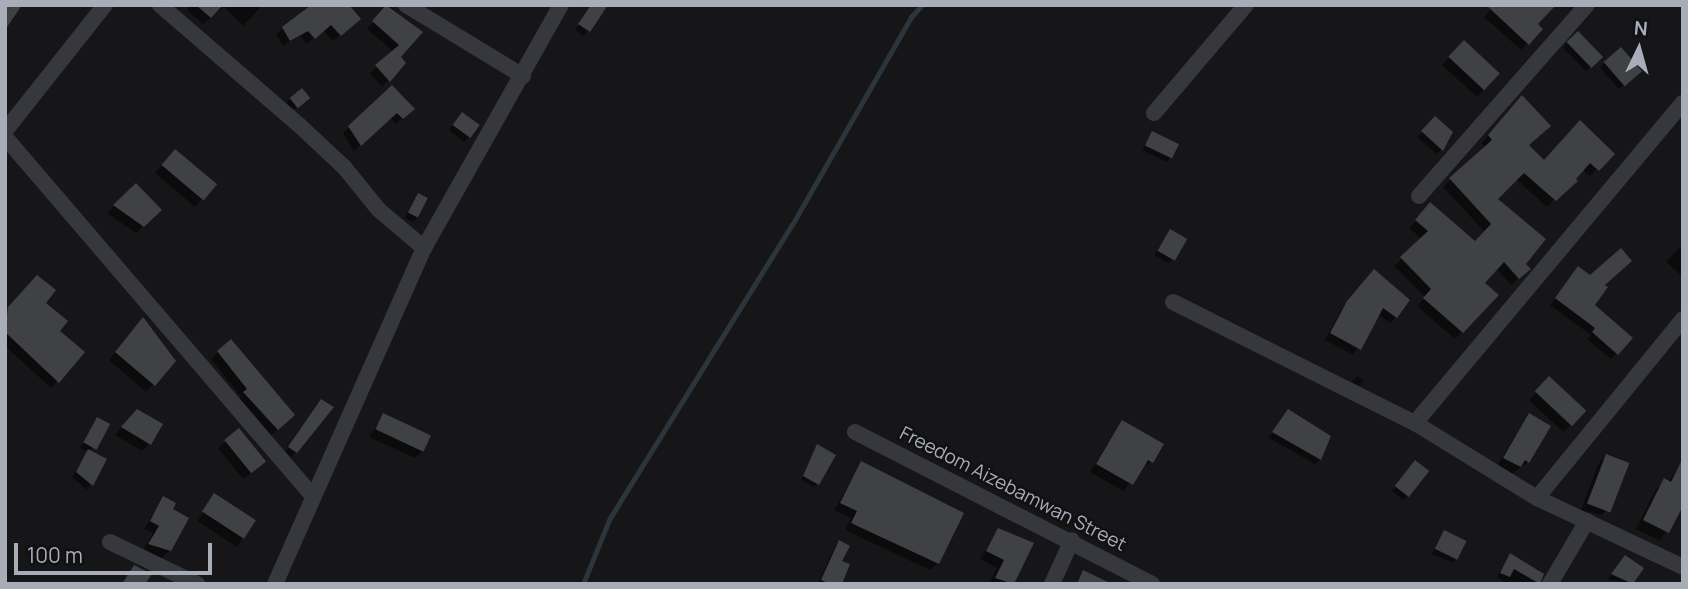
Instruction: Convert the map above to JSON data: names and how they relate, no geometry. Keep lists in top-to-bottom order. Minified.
{"streets":{"street":["Freedom Aizebamwan Street"]},"scale_bar":"100 m","north":"top"}
